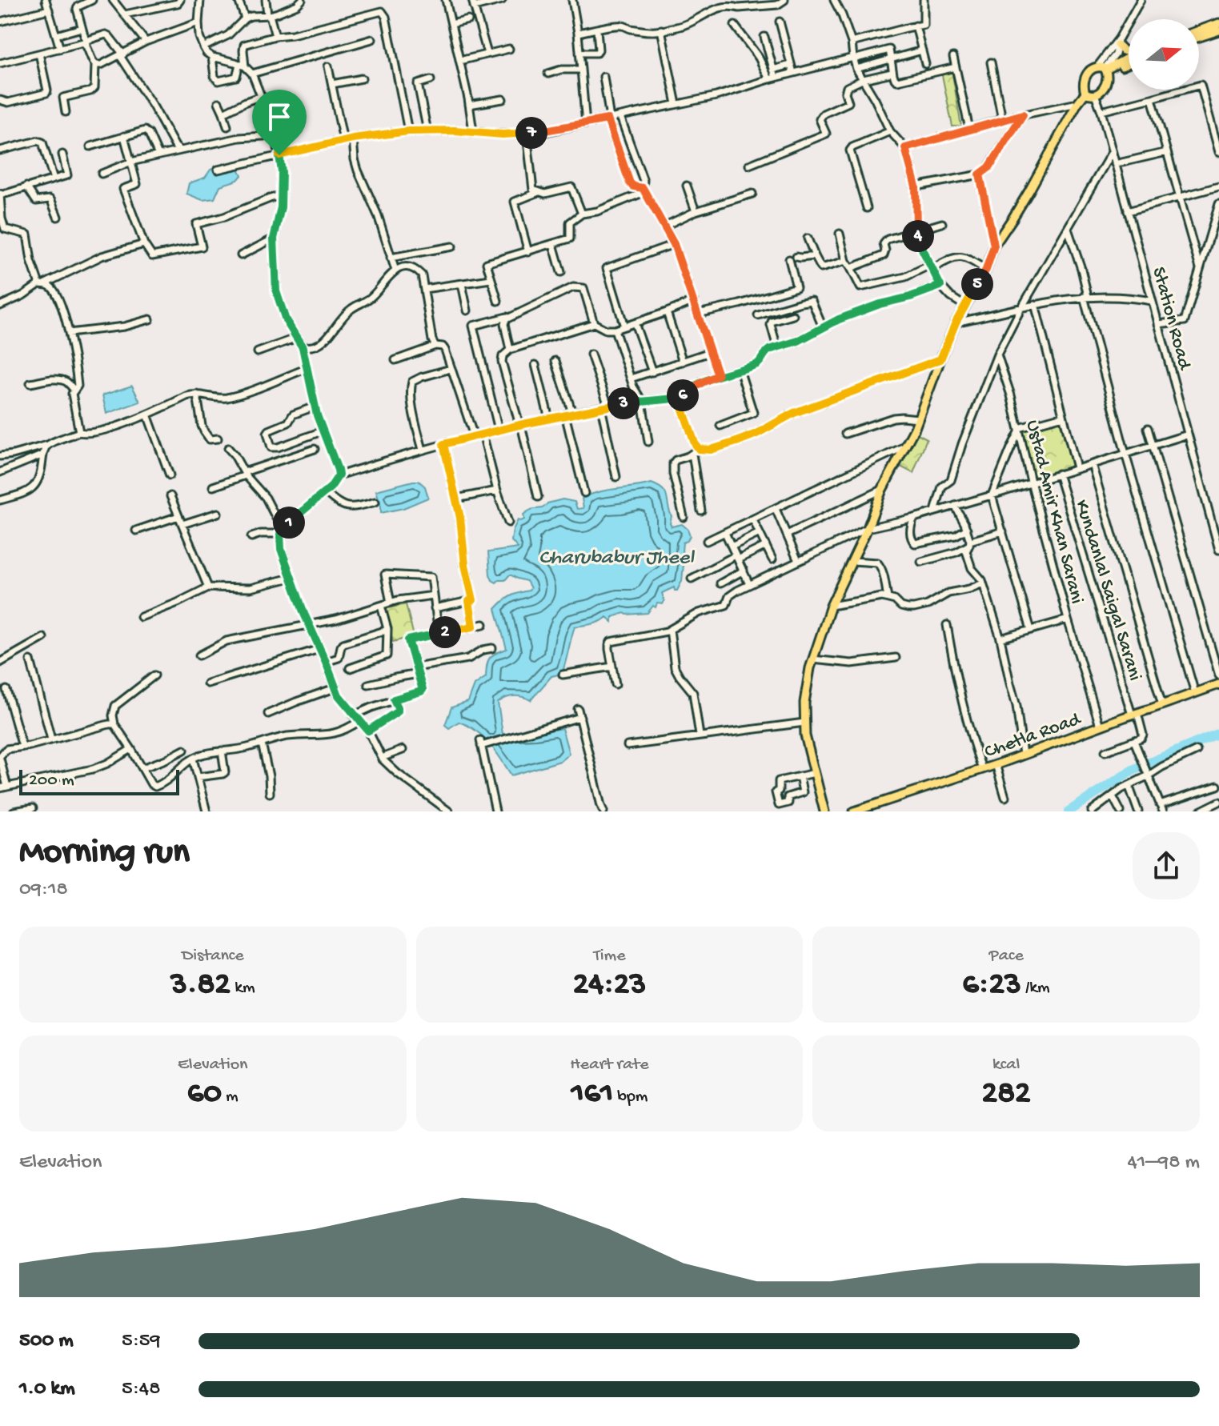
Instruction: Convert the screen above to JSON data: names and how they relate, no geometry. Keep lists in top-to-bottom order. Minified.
{"streets":{"main road":["Chetla Road"],"street":["Station Road","Ustad Amir Khan Sarani","Kundanlal Saigal Sarani"]},"crossings":[["Ustad Amir Khan Sarani","Chetla Road"],["Kundanlal Saigal Sarani","Chetla Road"]],"water":["Charubabur Jheel"],"scale_bar":"200 m","north":"right","page":{"pins":["7","4","5","6","3","1","2"],"scale":"200 m","heading":["Morning run","09:18"],"stats":[["Distance","3.82 km"],["Time","24:23"],["Pace","6:23 /km"],["Elevation","60 m"],["Heart rate","161 bpm"],["kcal","282"]],"chart":["Elevation","41–98 m"],"list":[{"name":"500 m","note":"5:59"},{"name":"1.0 km","note":"5:48"}]}}
